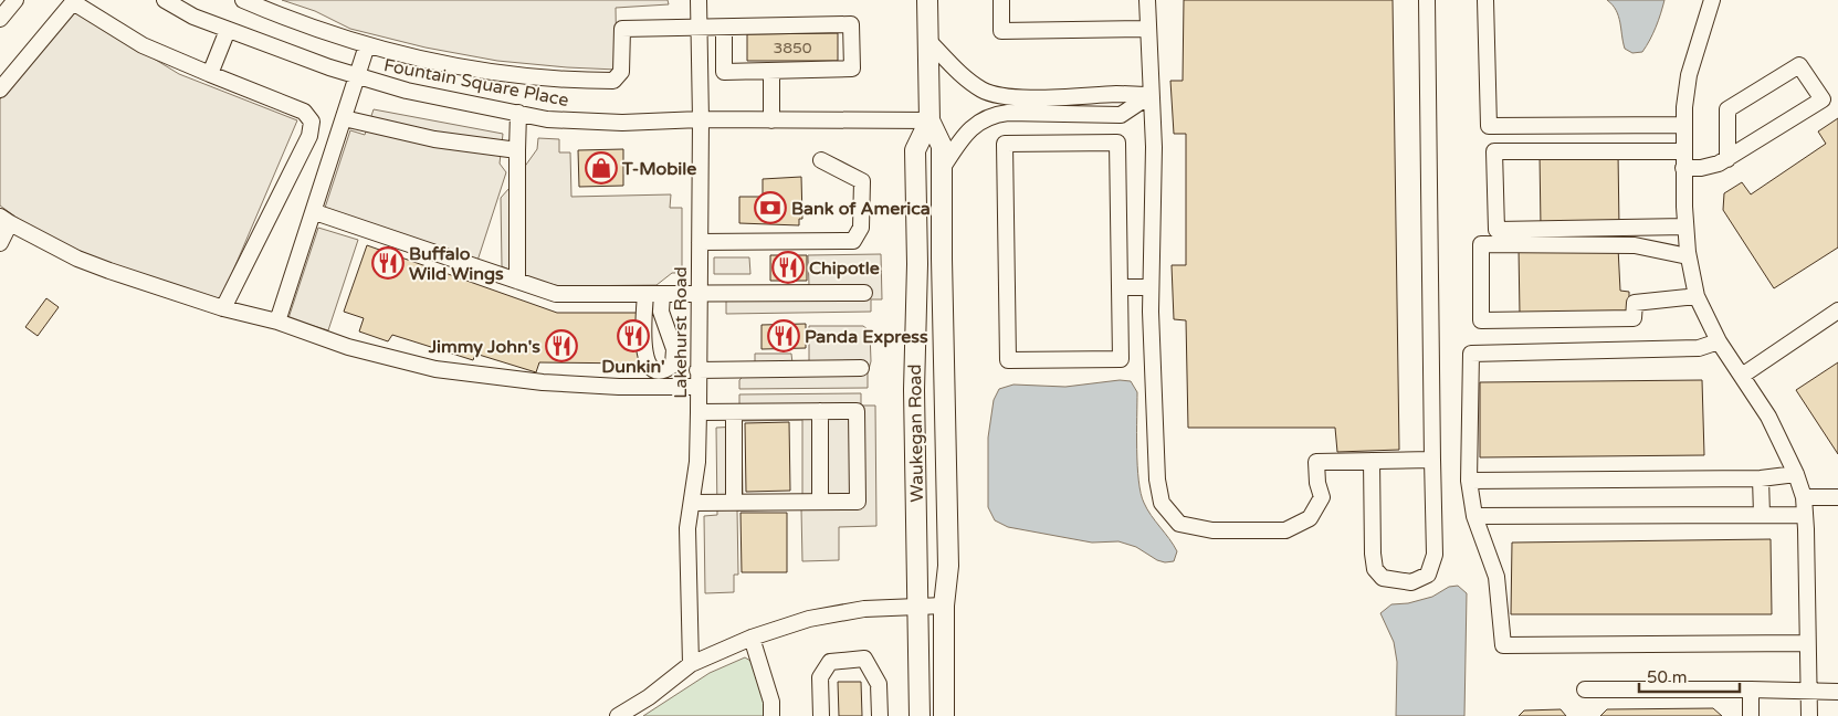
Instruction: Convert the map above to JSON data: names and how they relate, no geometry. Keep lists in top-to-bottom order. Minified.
{"streets":{"main road":["Waukegan Road"],"street":["Fountain Square Place","Lakehurst Road"]},"crossings":[["Fountain Square Place","Lakehurst Road"],["Fountain Square Place","Waukegan Road"]],"places":{"shop":["T-Mobile"],"bank":["Bank of America"],"restaurant":["Buffalo Wild Wings","Chipotle","Dunkin'","Panda Express","Jimmy John's"]},"house_numbers":["3850"],"scale_bar":"50 m"}
